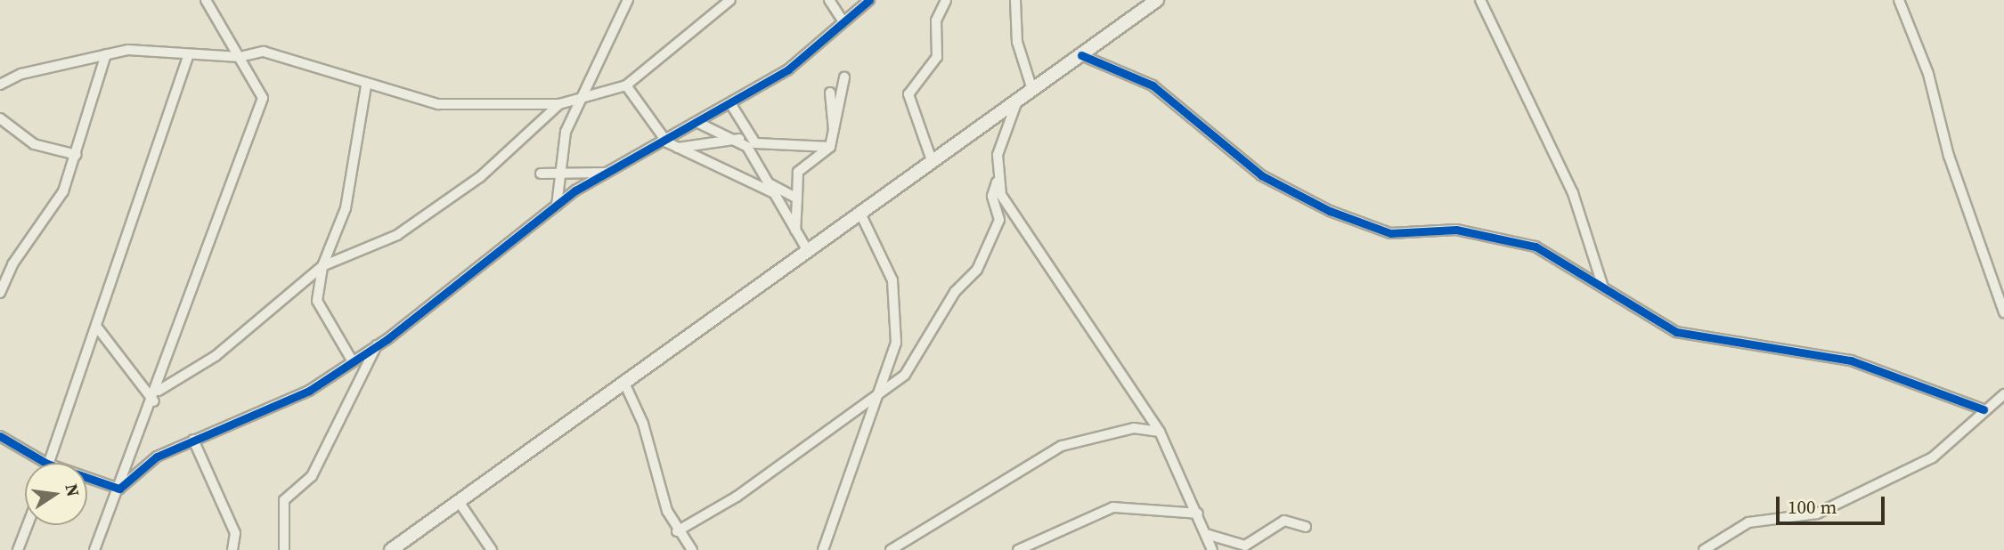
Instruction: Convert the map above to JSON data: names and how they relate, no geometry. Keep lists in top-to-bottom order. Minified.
{"scale_bar":"100 m","north":"right"}
